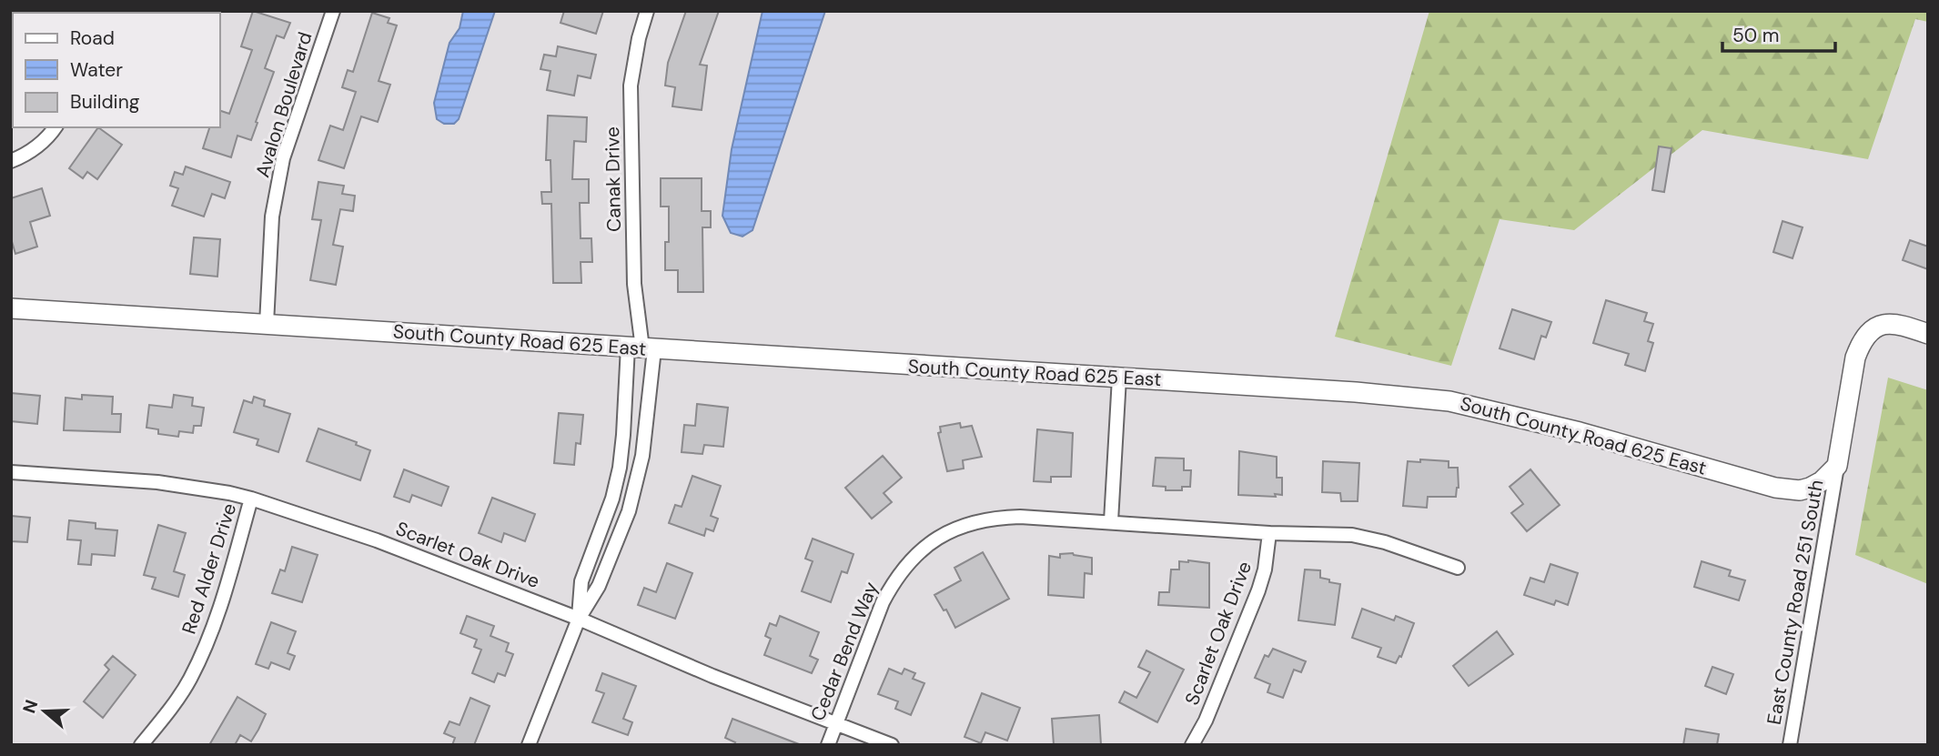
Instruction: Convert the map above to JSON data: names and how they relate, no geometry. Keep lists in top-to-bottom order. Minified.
{"streets":{"street":["Avalon Boulevard","Canak Drive","South County Road 625 East","Scarlet Oak Drive","Red Alder Drive","East County Road 251 South","Cedar Bend Way"]},"crossings":[["Avalon Boulevard","South County Road 625 East"],["Canak Drive","South County Road 625 East"],["South County Road 625 East","East County Road 251 South"],["Scarlet Oak Drive","Red Alder Drive"],["Scarlet Oak Drive","Cedar Bend Way"]],"legend":["Road","Water","Building"],"scale_bar":"50 m","north":"left"}
